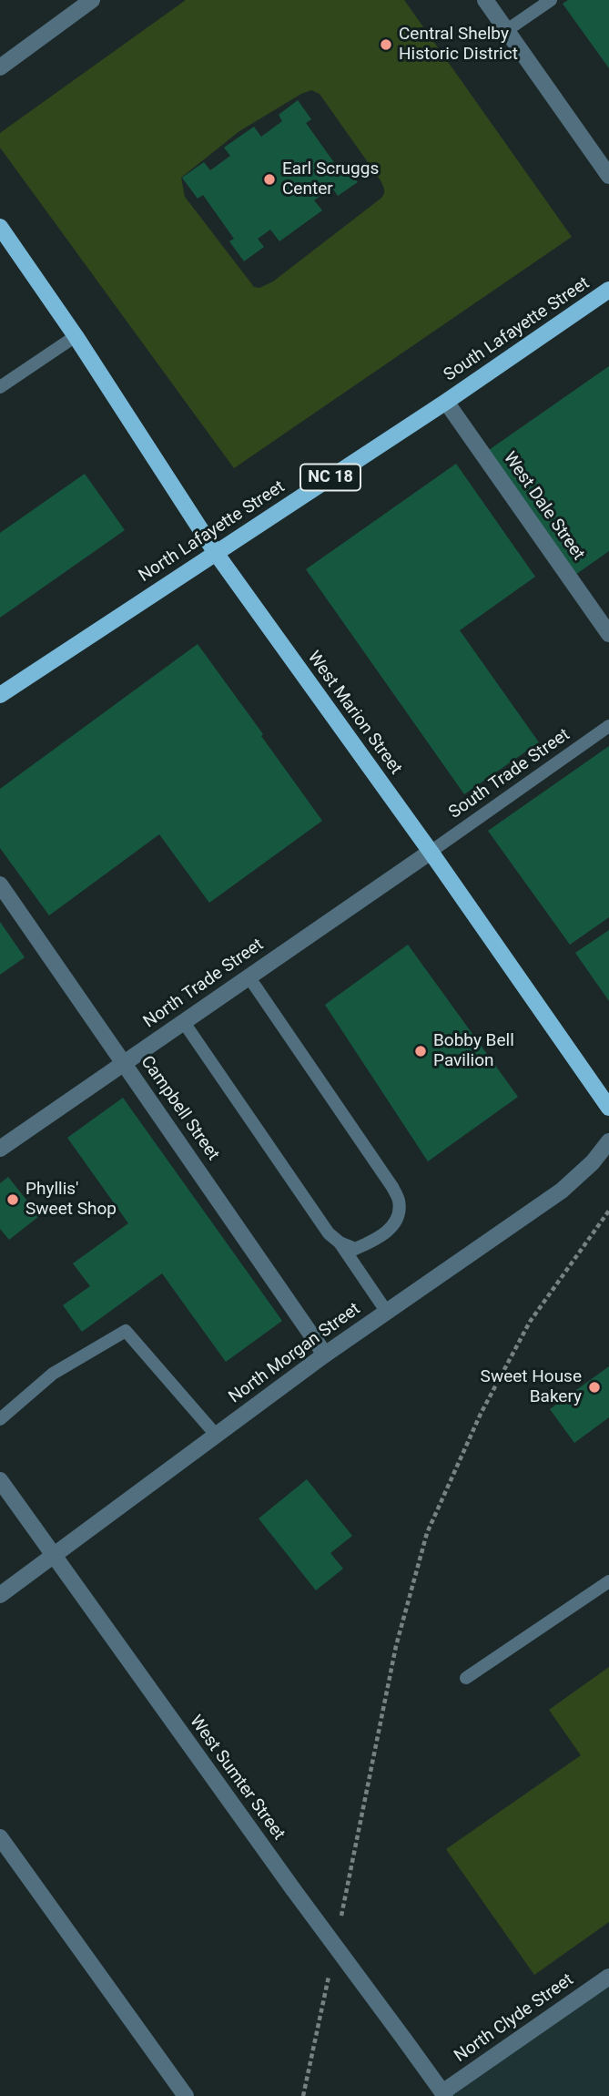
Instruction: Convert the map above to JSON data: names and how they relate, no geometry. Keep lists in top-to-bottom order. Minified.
{"streets":{"main road":["South Lafayette Street","NC 18","North Lafayette Street","West Marion Street"],"street":["West Dale Street","North Trade Street","Campbell Street","North Morgan Street","West Sumter Street","North Clyde Street"],"lane":["South Trade Street"]},"crossings":[["South Lafayette Street","West Dale Street"],["South Lafayette Street","North Lafayette Street"],["West Dale Street","North Lafayette Street"],["North Lafayette Street","West Marion Street"],["West Marion Street","South Trade Street"],["West Marion Street","North Trade Street"],["South Trade Street","North Trade Street"],["North Trade Street","Campbell Street"],["Campbell Street","North Morgan Street"],["North Morgan Street","West Sumter Street"],["West Sumter Street","North Clyde Street"]],"places":["Central Shelby Historic District","Earl Scruggs Center","Bobby Bell Pavilion","Phyllis' Sweet Shop","Sweet House Bakery"]}
